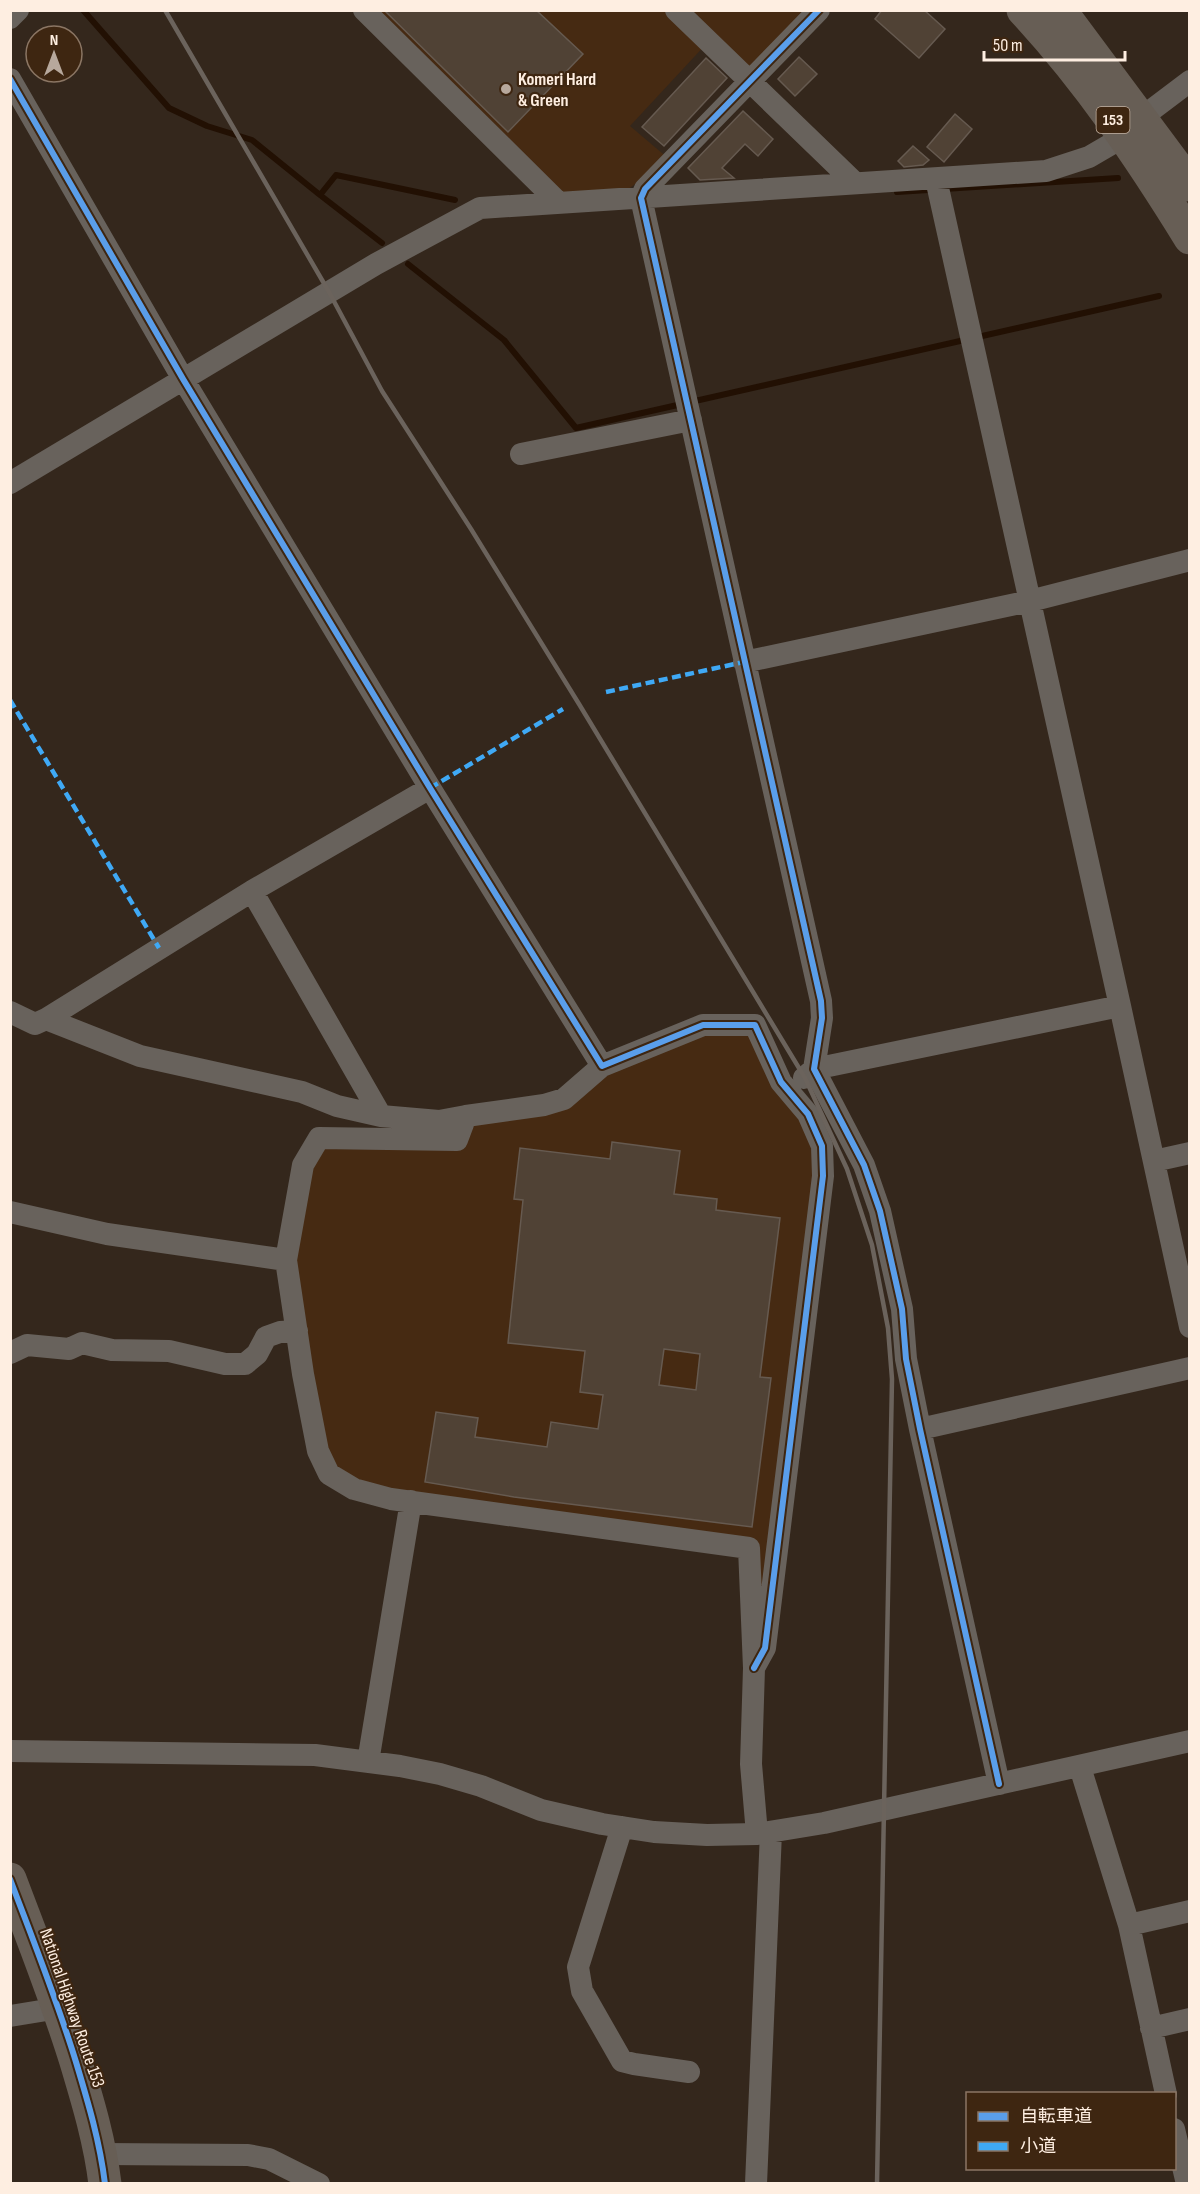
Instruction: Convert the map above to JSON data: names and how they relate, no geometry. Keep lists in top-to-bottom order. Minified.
{"streets":{"highway":["153","National Highway Route 153"]},"places":["Komeri Hard & Green"],"legend":["自転車道","小道"],"scale_bar":"50 m","north":"top"}
